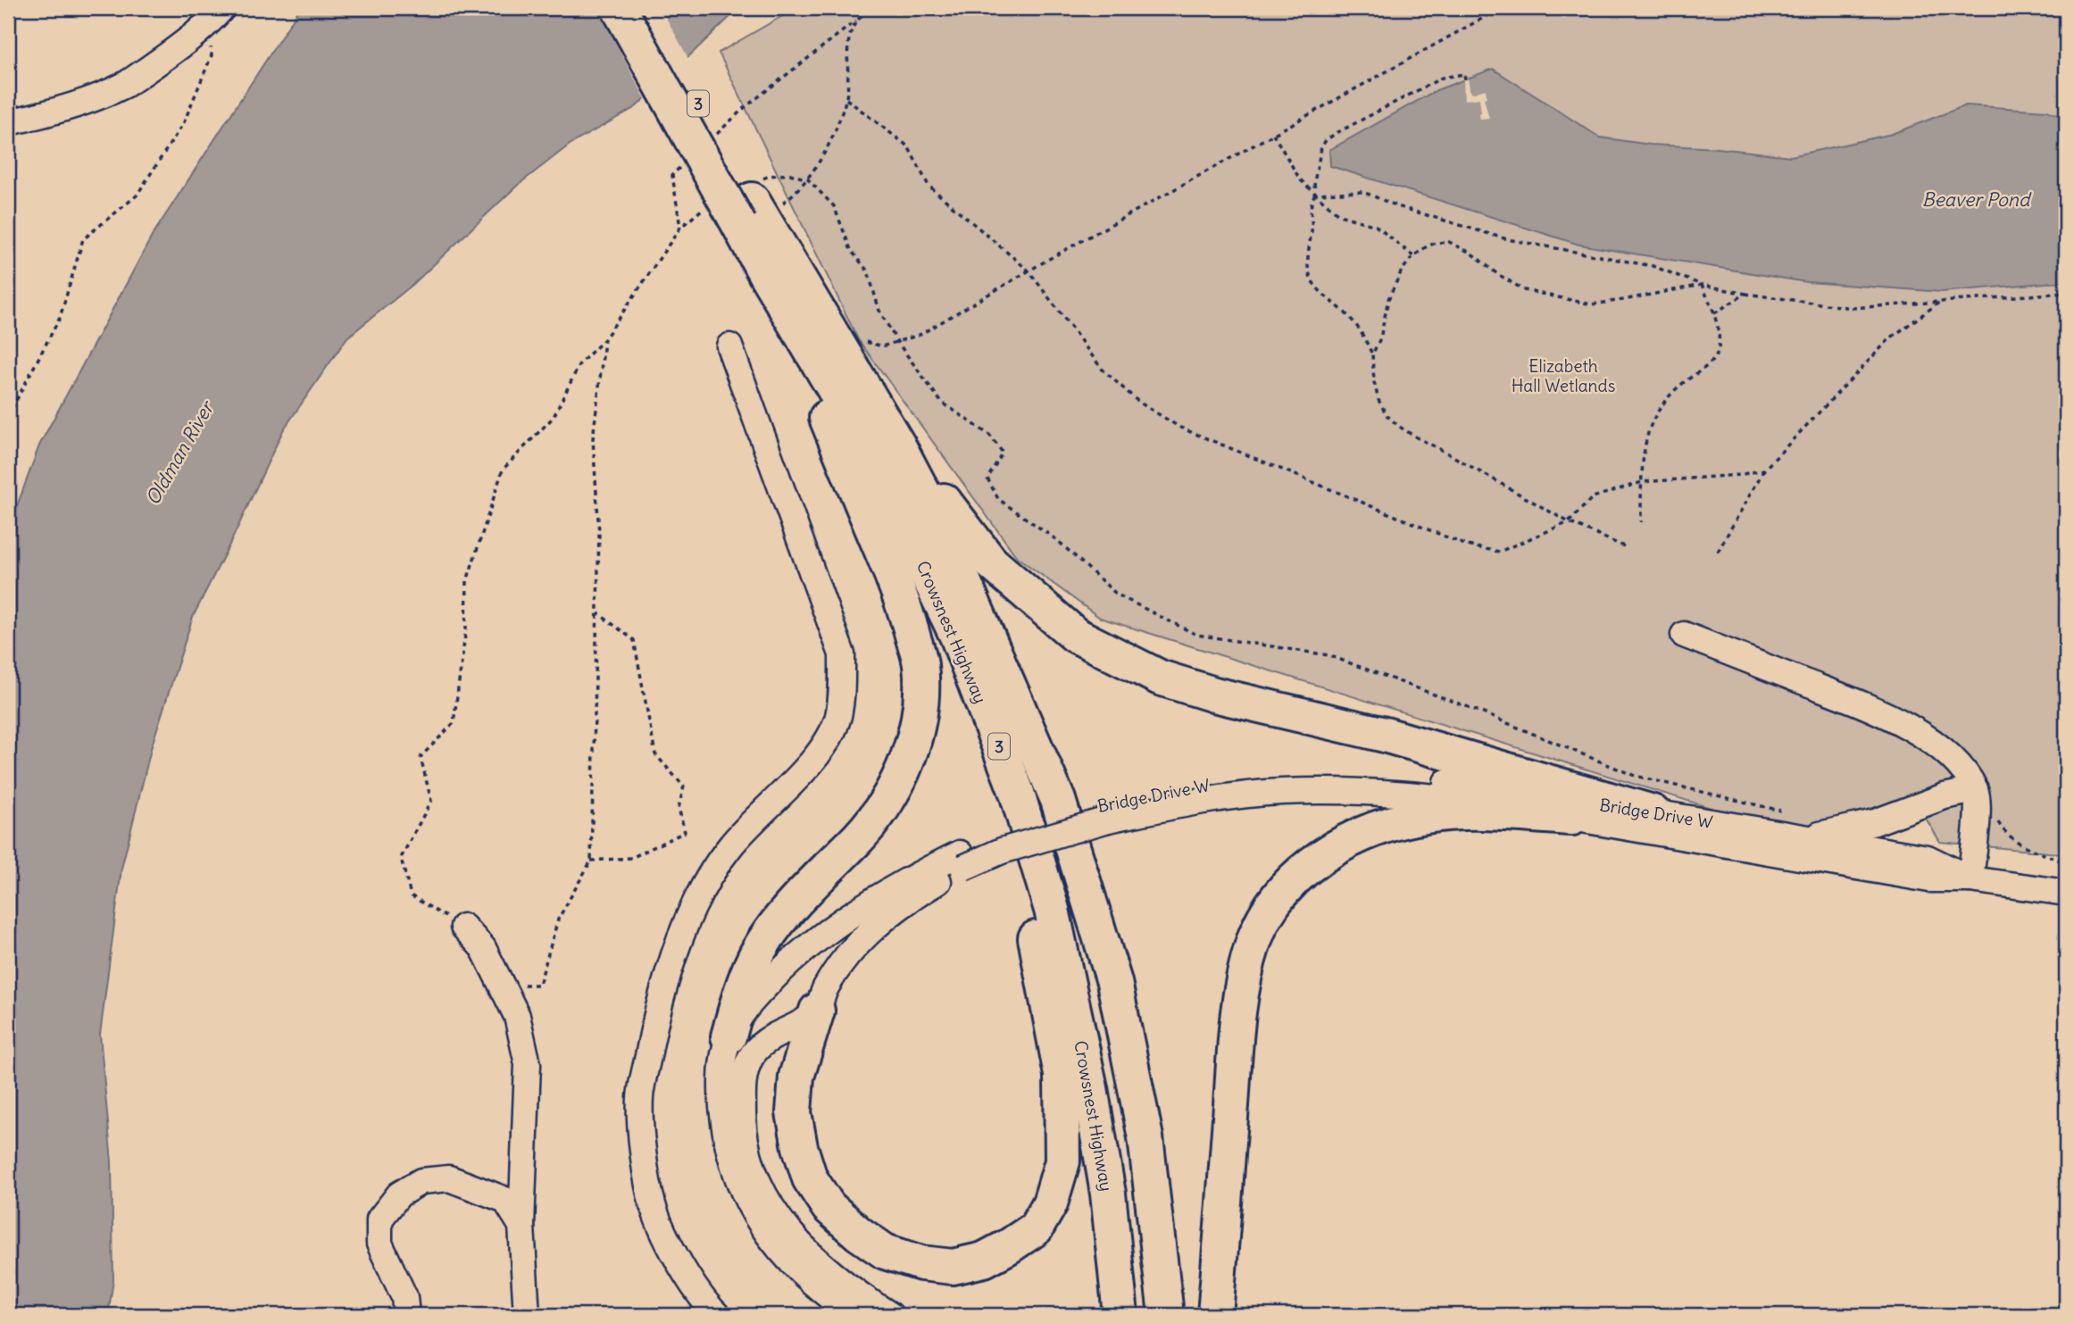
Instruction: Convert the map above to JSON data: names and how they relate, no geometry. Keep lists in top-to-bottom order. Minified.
{"streets":{"highway":["3","Crowsnest Highway"],"street":["Bridge Drive W"]},"crossings":[["3","Crowsnest Highway"]],"water":["Beaver Pond","Oldman River"],"parks":["Elizabeth Hall Wetlands"]}
